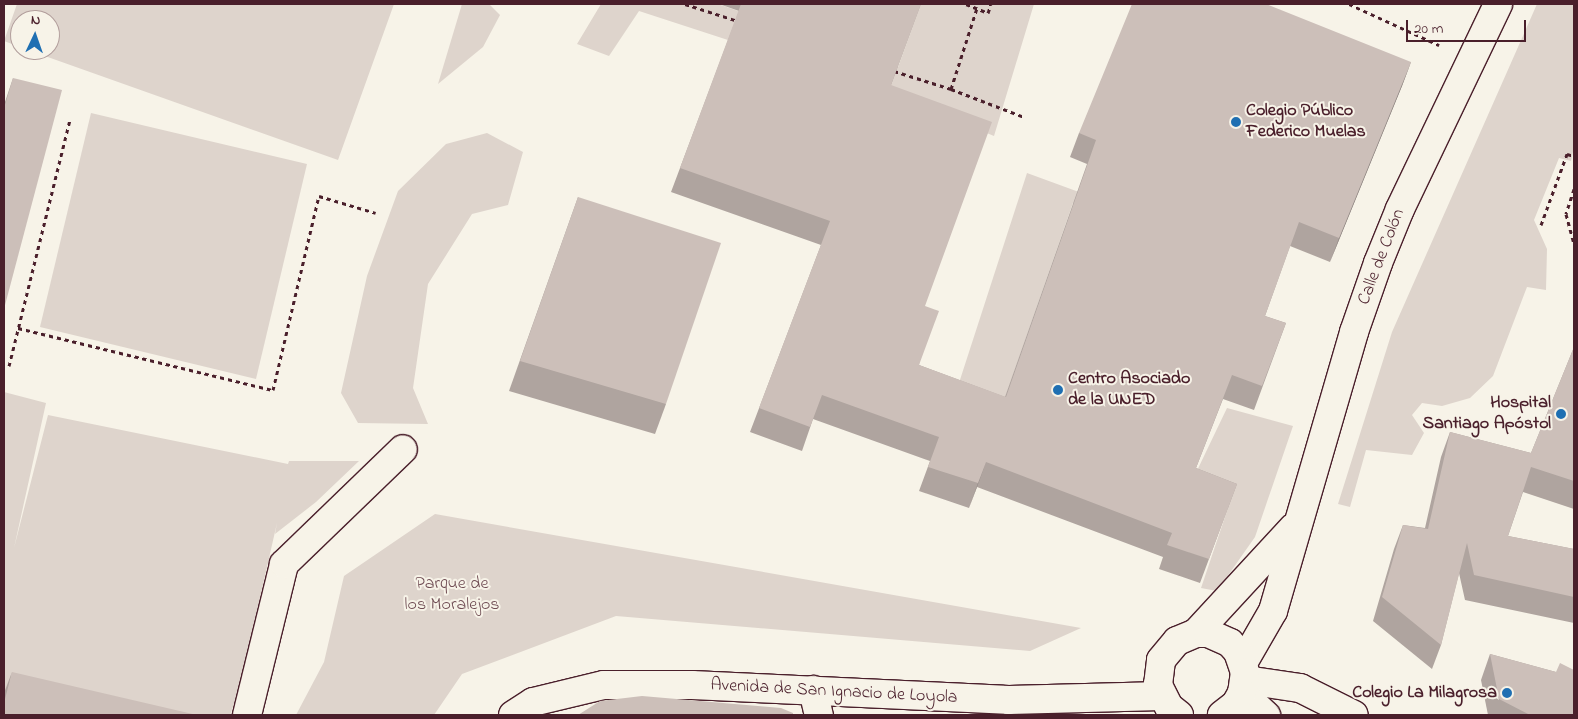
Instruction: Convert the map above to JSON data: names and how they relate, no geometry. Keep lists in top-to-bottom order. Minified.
{"streets":{"street":["Calle de Colón","Avenida de San Ignacio de Loyola"]},"parks":["Parque de los Moralejos"],"places":["Colegio Público Federico Muelas","Centro Asociado de la UNED","Hospital Santiago Apóstol","Colegio La Milagrosa"],"scale_bar":"20 m","north":"top"}
